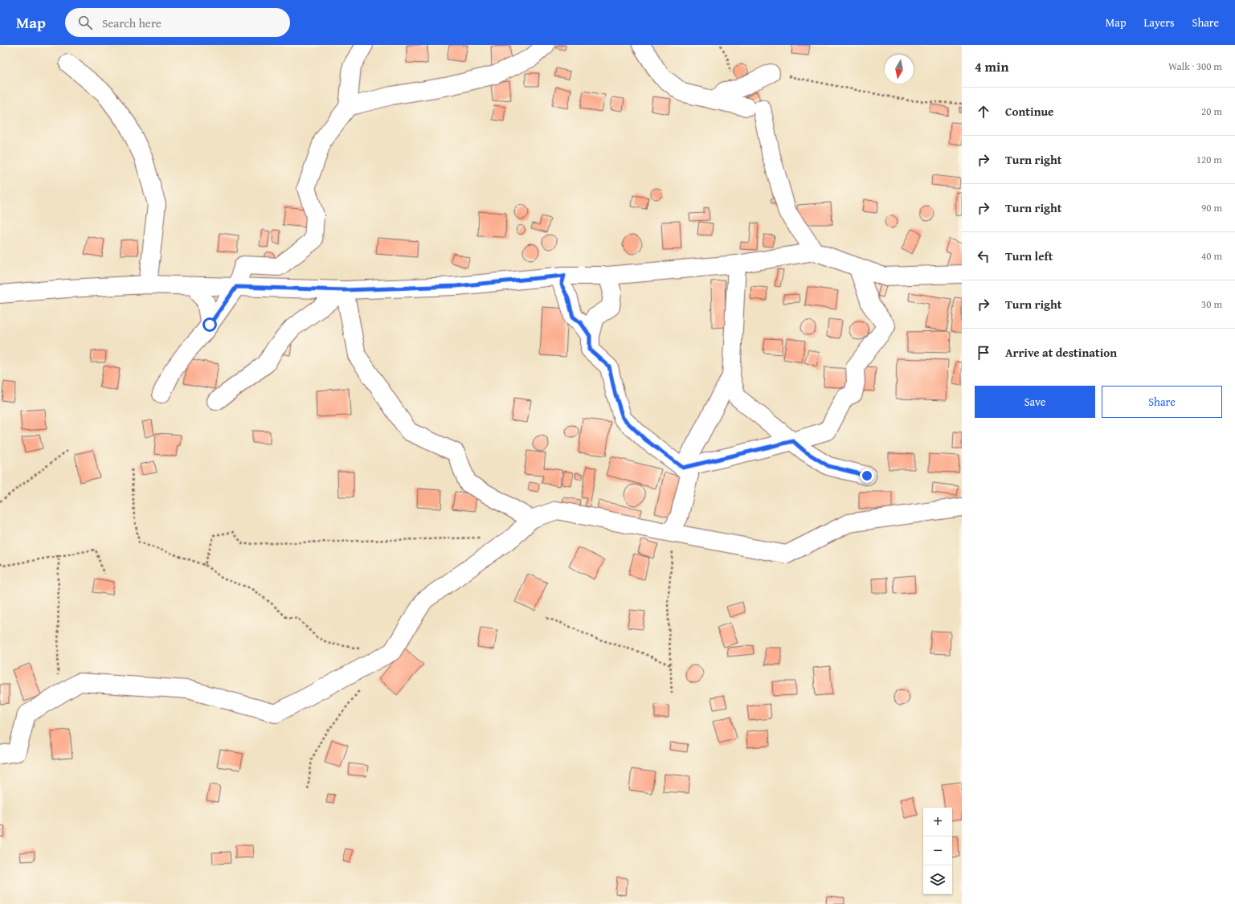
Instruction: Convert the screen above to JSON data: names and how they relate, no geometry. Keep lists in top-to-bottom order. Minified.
{"north":"bottom","page":{"header":"Map","search":"Search here","nav":["Map","Layers","Share"],"heading":["4 min","Walk · 300 m"],"list":[["Continue","20 m"],["Turn right","120 m"],["Turn right","90 m"],["Turn left","40 m"],["Turn right","30 m"],"Arrive at destination"],"buttons":["Save","Share"],"map_buttons":["+","−"]}}
